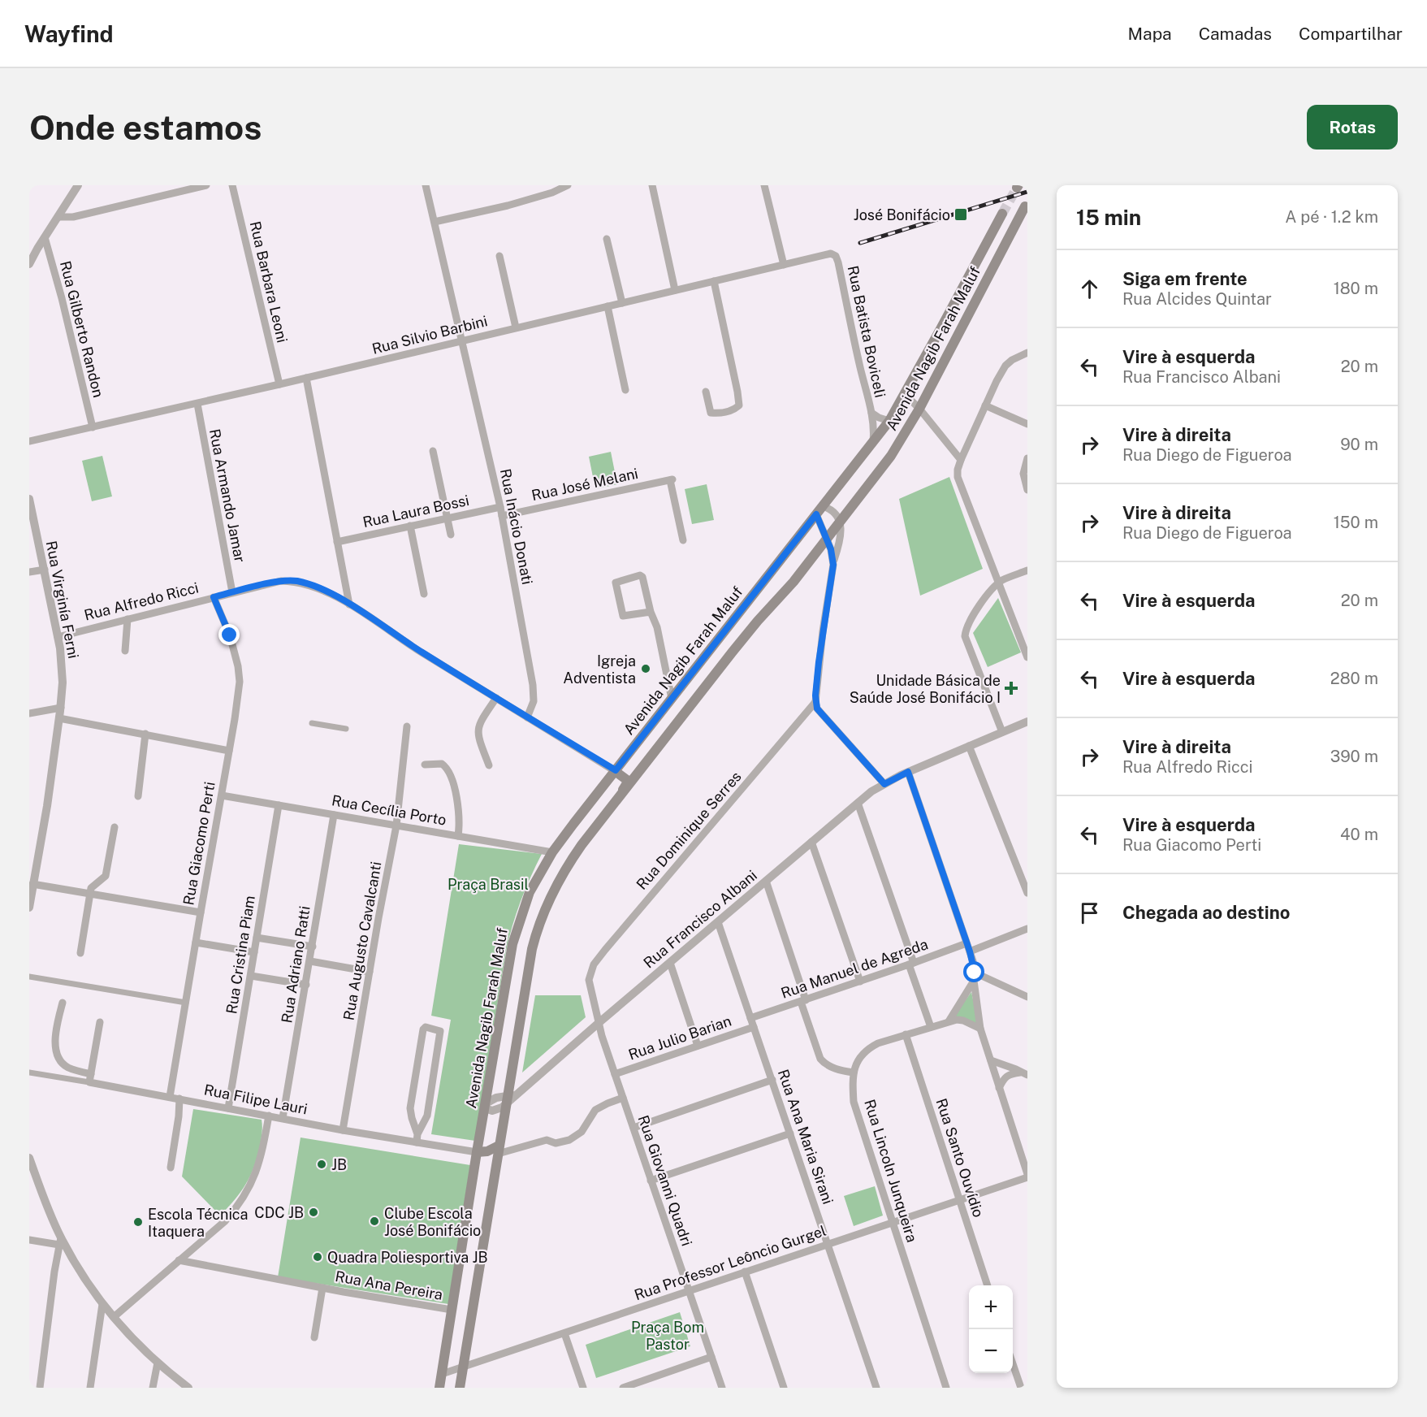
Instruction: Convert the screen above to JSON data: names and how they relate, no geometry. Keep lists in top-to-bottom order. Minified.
{"streets":{"main road":["Avenida Nagib Farah Maluf"],"street":["Rua Barbara Leoni","Rua Gilberto Randon","Rua Batista Boviceli","Rua Silvio Barbini","Rua José Melani","Rua Armando Jamar","Rua Laura Bossi","Rua Inácio Donati","Rua Virginía Ferni","Rua Alfredo Ricci","Rua Cecília Porto","Rua Dominique Serres","Rua Giacomo Perti","Rua Francisco Albani","Rua Augusto Cavalcanti","Rua Cristina Piam","Rua Adriano Ratti","Rua Manuel de Agreda","Rua Julio Barian","Rua Filipe Lauri","Rua Ana Maria Sirani","Rua Santo Ouvídio","Rua Lincoln Junqueira","Rua Giovanni Quadri","Rua Professor Leôncio Gurgel","Rua Ana Pereira"]},"crossings":[["Rua Barbara Leoni","Rua Silvio Barbini"],["Rua Gilberto Randon","Rua Silvio Barbini"],["Rua Batista Boviceli","Rua Silvio Barbini"],["Rua Batista Boviceli","Avenida Nagib Farah Maluf"],["Rua Silvio Barbini","Rua Armando Jamar"],["Rua Silvio Barbini","Rua Inácio Donati"],["Avenida Nagib Farah Maluf","Rua Alfredo Ricci"],["Avenida Nagib Farah Maluf","Rua Cecília Porto"],["Avenida Nagib Farah Maluf","Rua Francisco Albani"],["Avenida Nagib Farah Maluf","Rua Filipe Lauri"],["Avenida Nagib Farah Maluf","Rua Professor Leôncio Gurgel"],["Avenida Nagib Farah Maluf","Rua Ana Pereira"],["Rua José Melani","Rua Inácio Donati"],["Rua Armando Jamar","Rua Alfredo Ricci"],["Rua Laura Bossi","Rua Inácio Donati"],["Rua Inácio Donati","Rua Alfredo Ricci"],["Rua Virginía Ferni","Rua Alfredo Ricci"],["Rua Alfredo Ricci","Rua Giacomo Perti"],["Rua Cecília Porto","Rua Giacomo Perti"],["Rua Cecília Porto","Rua Augusto Cavalcanti"],["Rua Cecília Porto","Rua Cristina Piam"],["Rua Cecília Porto","Rua Adriano Ratti"],["Rua Dominique Serres","Rua Giovanni Quadri"],["Rua Giacomo Perti","Rua Filipe Lauri"],["Rua Francisco Albani","Rua Ana Maria Sirani"],["Rua Francisco Albani","Rua Giovanni Quadri"],["Rua Augusto Cavalcanti","Rua Filipe Lauri"],["Rua Cristina Piam","Rua Filipe Lauri"],["Rua Adriano Ratti","Rua Filipe Lauri"],["Rua Manuel de Agreda","Rua Ana Maria Sirani"],["Rua Julio Barian","Rua Ana Maria Sirani"],["Rua Julio Barian","Rua Giovanni Quadri"],["Rua Ana Maria Sirani","Rua Professor Leôncio Gurgel"],["Rua Santo Ouvídio","Rua Lincoln Junqueira"],["Rua Santo Ouvídio","Rua Professor Leôncio Gurgel"],["Rua Lincoln Junqueira","Rua Professor Leôncio Gurgel"],["Rua Giovanni Quadri","Rua Professor Leôncio Gurgel"]],"parks":["Praça Brasil","Praça Bom Pastor"],"places":{"transit":["José Bonifácio"],"other":["Igreja Adventista","JB","CDC JB","Clube Escola José Bonifácio","Escola Técnica Itaquera","Quadra Poliesportiva JB"],"health":["Unidade Básica de Saúde José Bonifácio I"]},"page":{"header":"Wayfind","nav":["Mapa","Camadas","Compartilhar"],"buttons":"Rotas","title":"Onde estamos","heading":["15 min","A pé · 1.2 km"],"list":[["Siga em frente","Rua Alcides Quintar","180 m"],["Vire à esquerda","Rua Francisco Albani","20 m"],["Vire à direita","Rua Diego de Figueroa","90 m"],["Vire à direita","Rua Diego de Figueroa","150 m"],["Vire à esquerda","20 m"],["Vire à esquerda","280 m"],["Vire à direita","Rua Alfredo Ricci","390 m"],["Vire à esquerda","Rua Giacomo Perti","40 m"],"Chegada ao destino"],"map_buttons":["+","−"]}}
